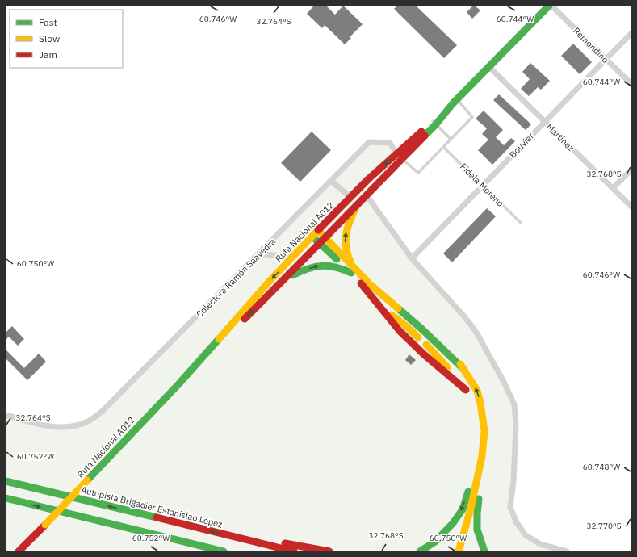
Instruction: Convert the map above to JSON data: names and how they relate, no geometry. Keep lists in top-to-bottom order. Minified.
{"streets":{"main road":["Ruta Nacional A012","Autopista Brigadier Estanislao López"],"street":["Remondino","Martínez","Bouvier","Colectora Ramón Saavedra"],"lane":["Fidela Moreno"]},"crossings":[["Remondino","Bouvier"],["Martínez","Bouvier"],["Martínez","Ruta Nacional A012"],["Bouvier","Fidela Moreno"],["Ruta Nacional A012","Colectora Ramón Saavedra"]],"legend":["Fast","Slow","Jam"],"coordinates":["60.746°W","60.744°W","32.764°S","32.768°S","60.750°W","60.752°W","60.748°W","32.770°S"]}
